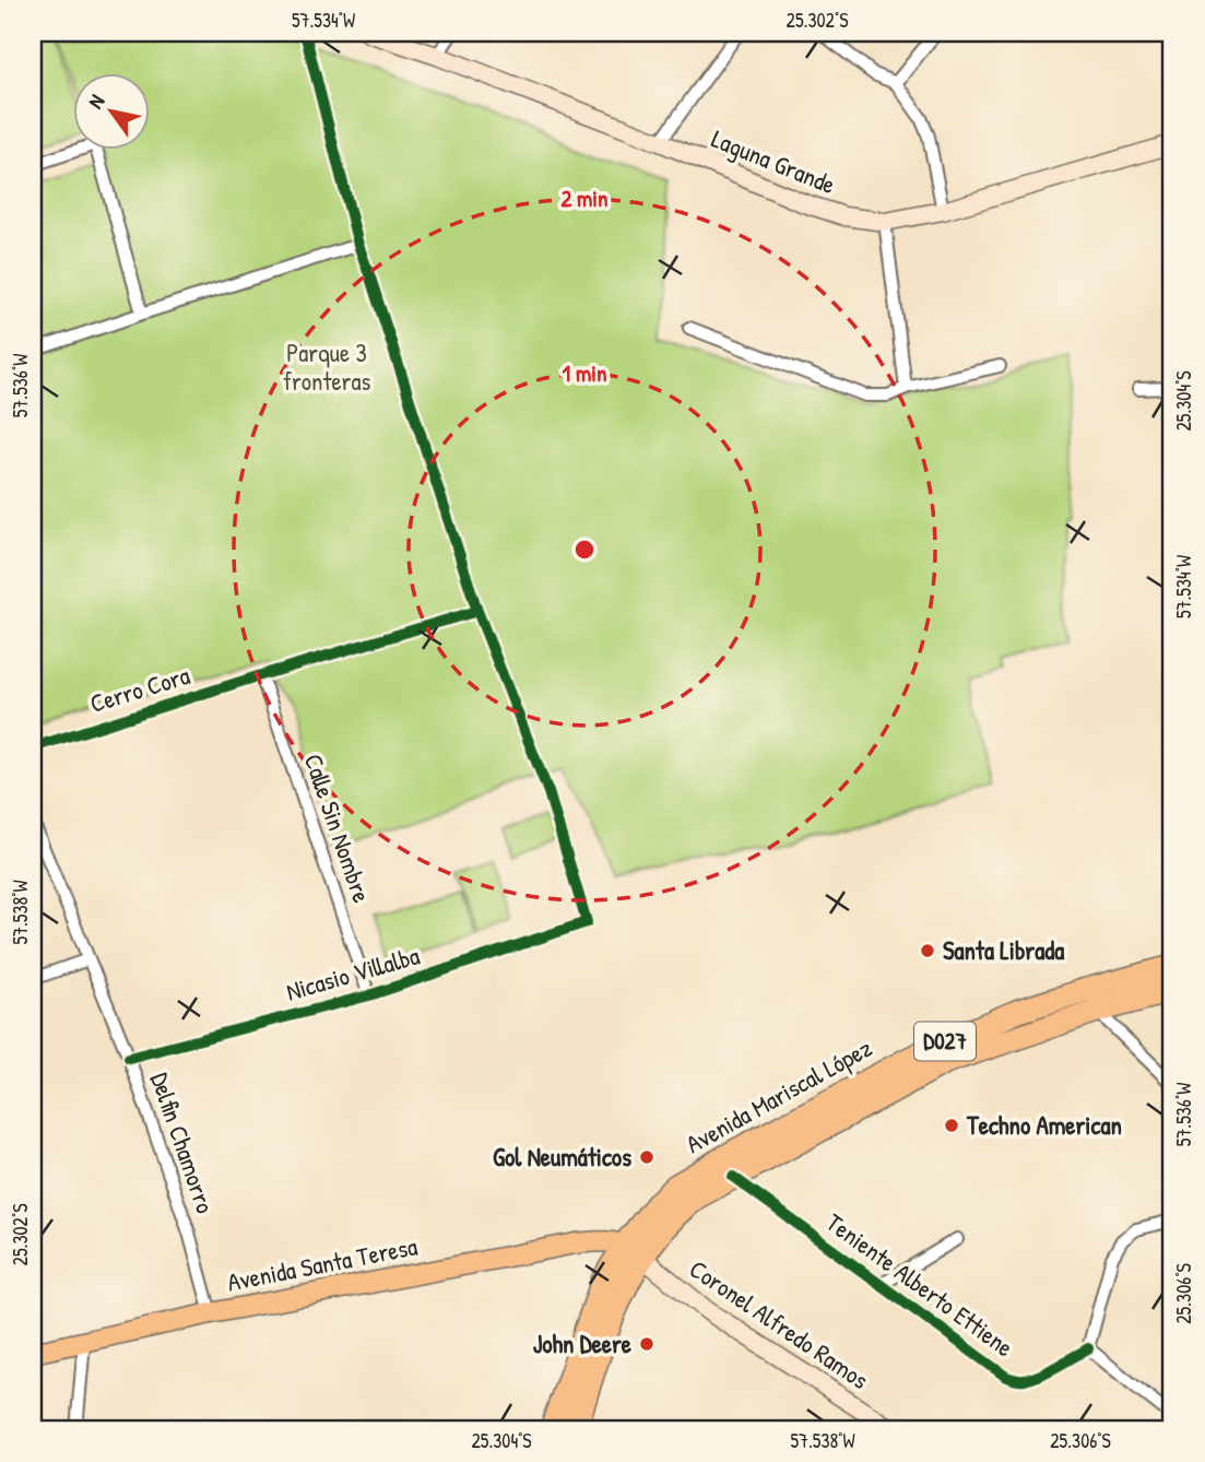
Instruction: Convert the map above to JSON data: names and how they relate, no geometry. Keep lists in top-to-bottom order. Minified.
{"streets":{"highway":["D027","Avenida Mariscal López"],"main road":["Laguna Grande","Avenida Santa Teresa","Coronel Alfredo Ramos"],"street":["Cerro Cora","Calle Sin Nombre","Nicasio Villalba","Delfin Chamorro","Teniente Alberto Ettiene"]},"crossings":[["Cerro Cora","Calle Sin Nombre"],["Cerro Cora","Nicasio Villalba"],["Calle Sin Nombre","Nicasio Villalba"],["Nicasio Villalba","Delfin Chamorro"],["Avenida Mariscal López","Avenida Santa Teresa"],["Avenida Mariscal López","Teniente Alberto Ettiene"],["Avenida Mariscal López","Coronel Alfredo Ramos"],["Delfin Chamorro","Avenida Santa Teresa"],["Avenida Santa Teresa","Coronel Alfredo Ramos"]],"parks":["Parque 3 fronteras"],"places":["Santa Librada","Techno American","Gol Neumáticos","John Deere"],"north":"top left","coordinates":["57.534°W","25.302°S","57.536°W","25.304°S","57.538°W","25.306°S"],"rings":["2 min","1 min"]}
